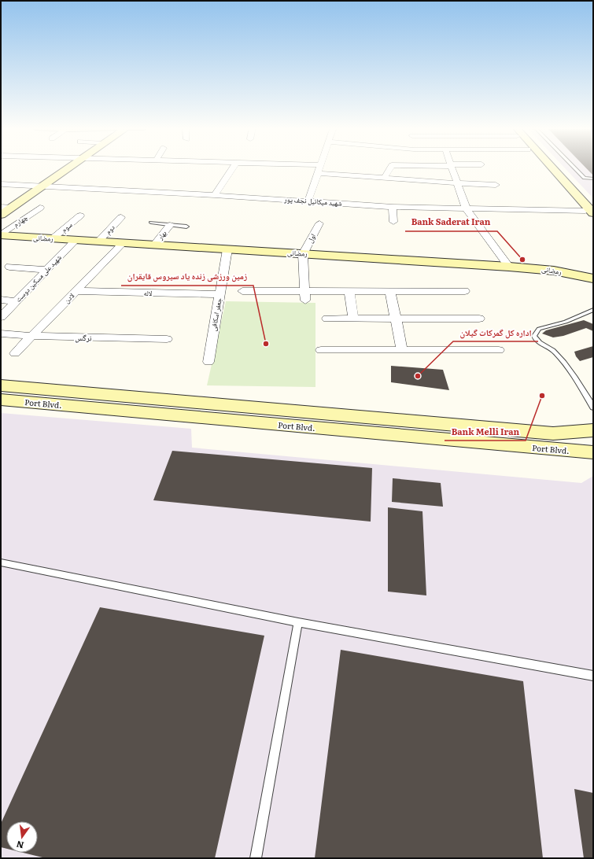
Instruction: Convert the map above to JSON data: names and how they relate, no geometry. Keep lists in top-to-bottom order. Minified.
{"streets":{"main road":["رمضانی","Port Blvd."],"street":["شهید میکائیل نجف پور","چهارم","سوم","دوم","بهار","اول","شهید علی مسکین دوست","لاله","لادن","جعفر اسکافی","نرگس"]},"crossings":[["چهارم","رمضانی"],["سوم","رمضانی"],["دوم","رمضانی"],["بهار","رمضانی"],["رمضانی","اول"],["رمضانی","شهید علی مسکین دوست"],["رمضانی","لادن"],["رمضانی","جعفر اسکافی"],["لاله","لادن"],["لاله","جعفر اسکافی"],["لادن","نرگس"]],"places":["Bank Saderat Iran","زمین ورزشی زنده یاد سیروس قایقران","اداره کل گمرکات گیلان","Bank Melli Iran"],"north":"bottom"}
